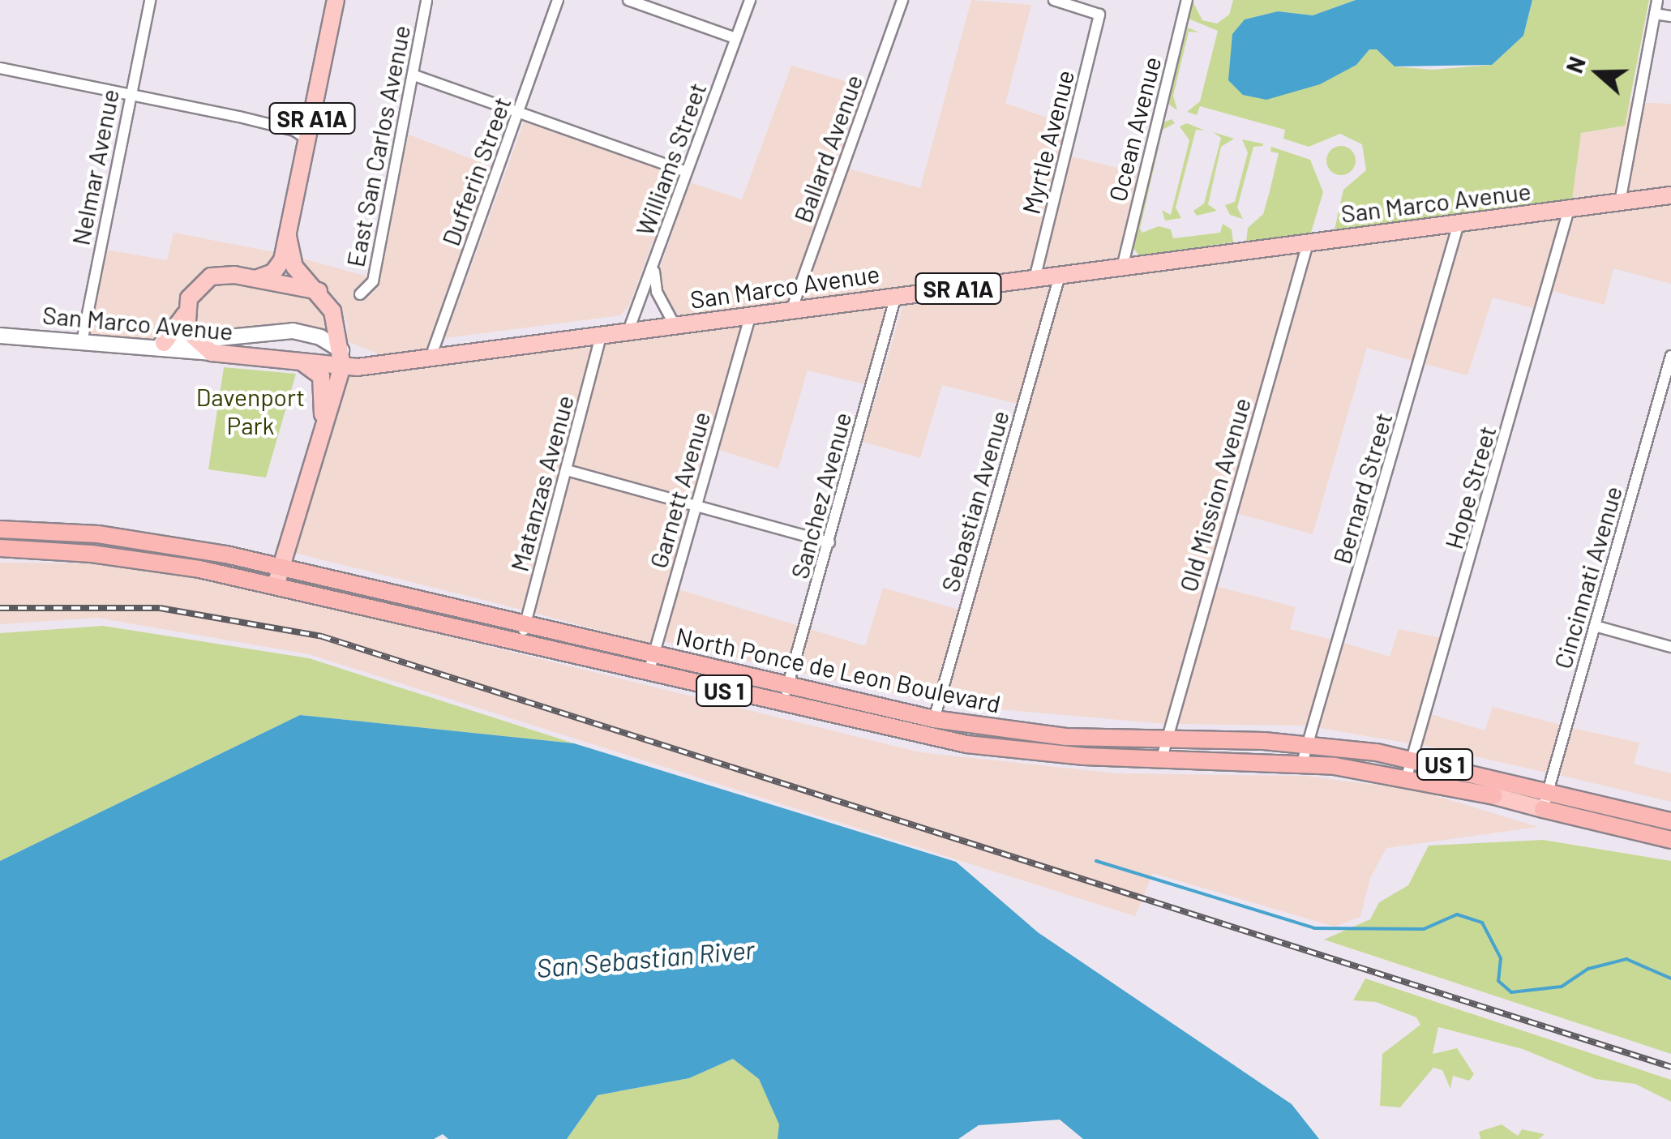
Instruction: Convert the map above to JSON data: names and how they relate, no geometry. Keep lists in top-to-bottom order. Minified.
{"streets":{"highway":["North Ponce de Leon Boulevard","US 1"],"main road":["SR A1A","San Marco Avenue"],"street":["Ocean Avenue","Myrtle Avenue","East San Carlos Avenue","Ballard Avenue","Williams Street","Nelmar Avenue","Dufferin Street","Matanzas Avenue","Hope Street","Bernard Street","Garnett Avenue","Old Mission Avenue","Sanchez Avenue","Sebastian Avenue","Cincinnati Avenue"]},"crossings":[["Ocean Avenue","San Marco Avenue"],["Myrtle Avenue","San Marco Avenue"],["Ballard Avenue","San Marco Avenue"],["Williams Street","San Marco Avenue"],["Nelmar Avenue","San Marco Avenue"],["Dufferin Street","San Marco Avenue"],["San Marco Avenue","Matanzas Avenue"],["San Marco Avenue","Hope Street"],["San Marco Avenue","Bernard Street"],["San Marco Avenue","Garnett Avenue"],["San Marco Avenue","Old Mission Avenue"],["San Marco Avenue","Sanchez Avenue"],["San Marco Avenue","Sebastian Avenue"],["Matanzas Avenue","North Ponce de Leon Boulevard"],["Hope Street","North Ponce de Leon Boulevard"],["Bernard Street","North Ponce de Leon Boulevard"],["Garnett Avenue","North Ponce de Leon Boulevard"],["Old Mission Avenue","North Ponce de Leon Boulevard"],["Sanchez Avenue","North Ponce de Leon Boulevard"],["Sebastian Avenue","North Ponce de Leon Boulevard"],["Cincinnati Avenue","North Ponce de Leon Boulevard"]],"water":["San Sebastian River"],"parks":["Davenport Park"],"north":"left"}
